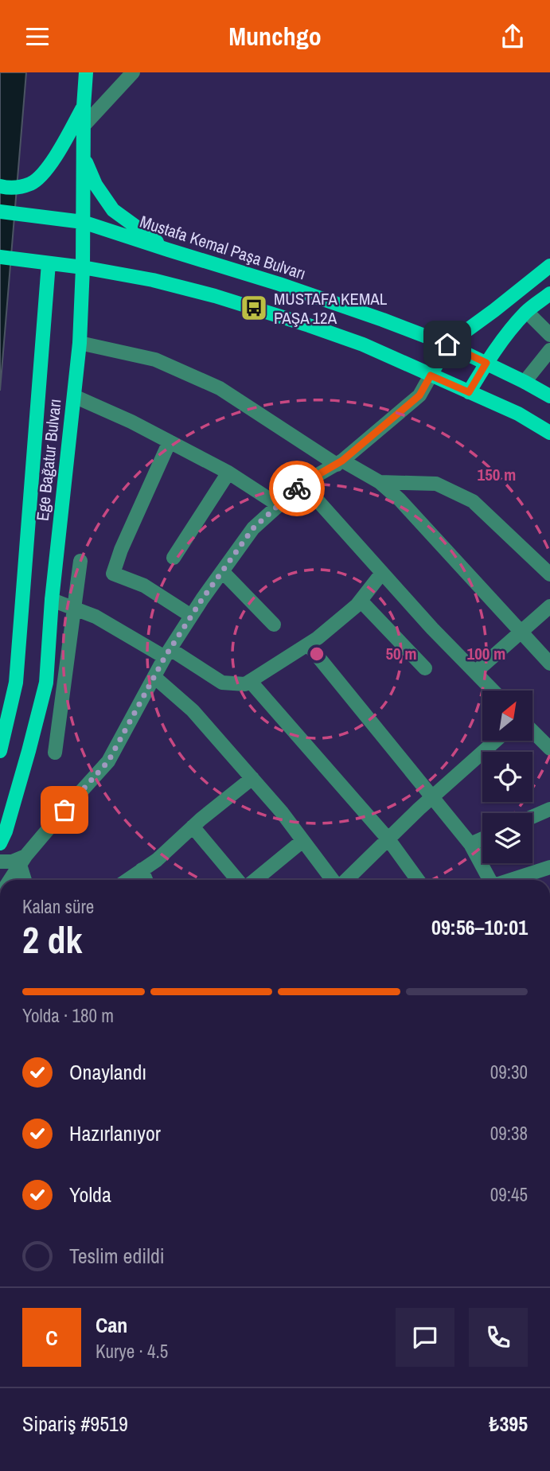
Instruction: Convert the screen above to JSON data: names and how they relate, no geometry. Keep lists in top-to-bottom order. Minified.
{"streets":{"main road":["Mustafa Kemal Paşa Bulvarı","Ege Bağatur Bulvarı"]},"crossings":[["Mustafa Kemal Paşa Bulvarı","Ege Bağatur Bulvarı"]],"places":{"bus stop":["MUSTAFA KEMAL PAŞA 12A"]},"north":"top right","page":{"header":"Munchgo","heading":["2 dk","Kalan süre","09:56–10:01"],"panel":["Can","Kurye · 4.5","Sipariş #9519","₺395"],"bar":"Yolda · 180 m","list":[["Onaylandı","09:30"],["Hazırlanıyor","09:38"],["Yolda","09:45"],"Teslim edildi"],"round":"C"},"rings":["150 m","50 m","100 m"]}
